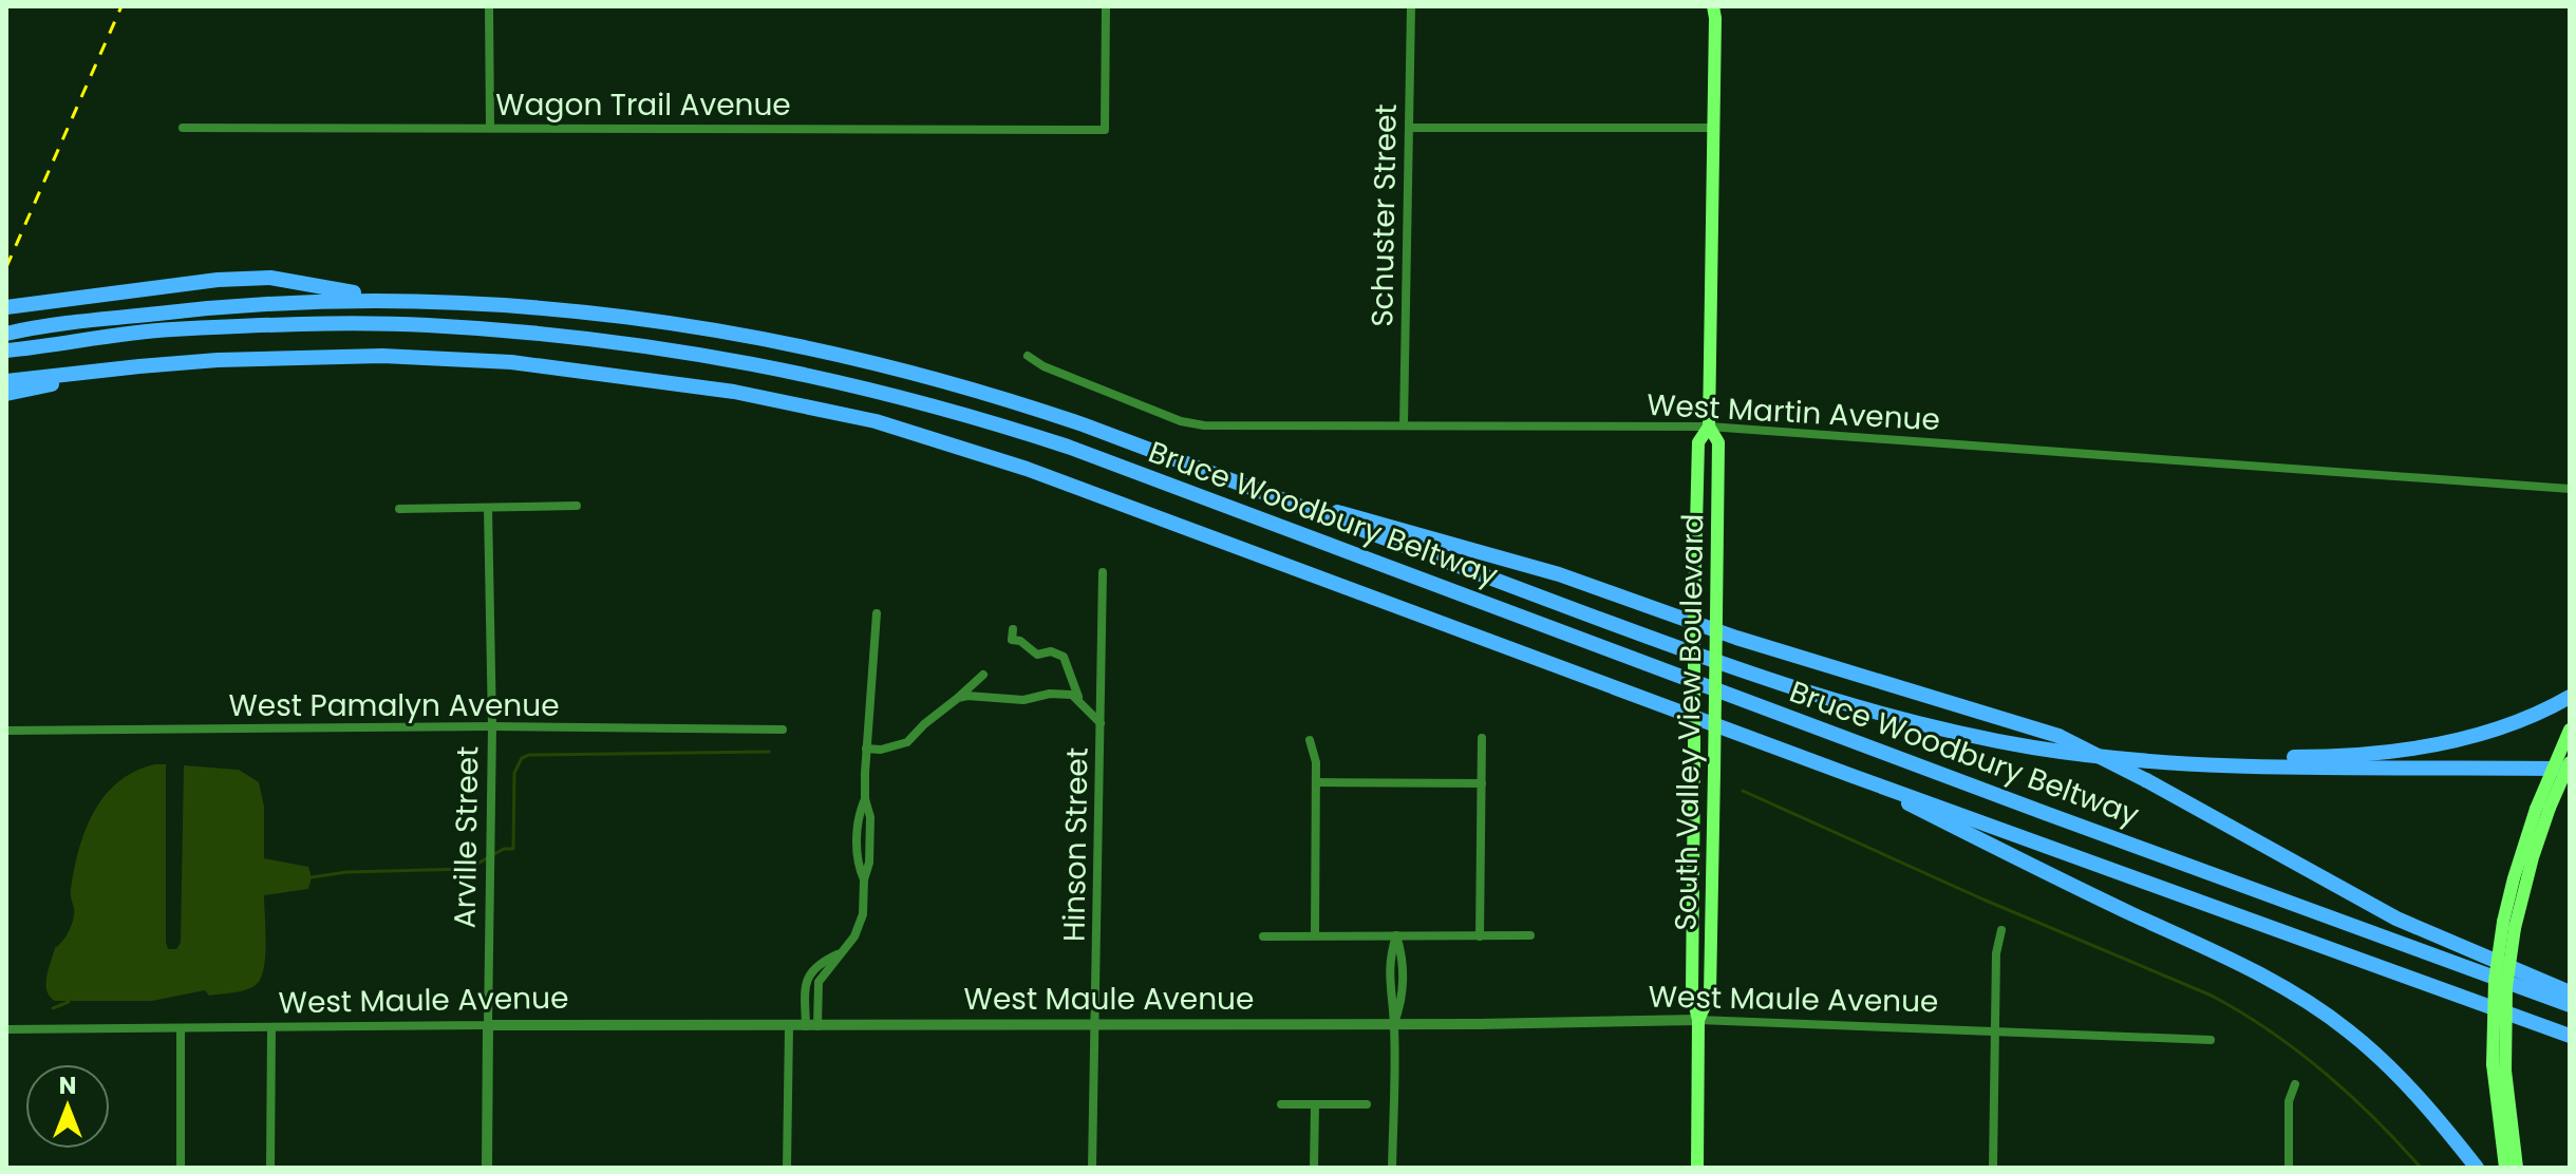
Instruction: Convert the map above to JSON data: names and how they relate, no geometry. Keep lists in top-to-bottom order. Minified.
{"streets":{"highway":["Bruce Woodbury Beltway"],"main road":["South Valley View Boulevard"],"street":["Wagon Trail Avenue","Schuster Street","West Martin Avenue","West Pamalyn Avenue","Arville Street","Hinson Street","West Maule Avenue"]},"crossings":[["Schuster Street","West Martin Avenue"],["West Martin Avenue","South Valley View Boulevard"],["West Pamalyn Avenue","Arville Street"],["South Valley View Boulevard","West Maule Avenue"],["Arville Street","West Maule Avenue"],["Hinson Street","West Maule Avenue"]],"north":"top"}
